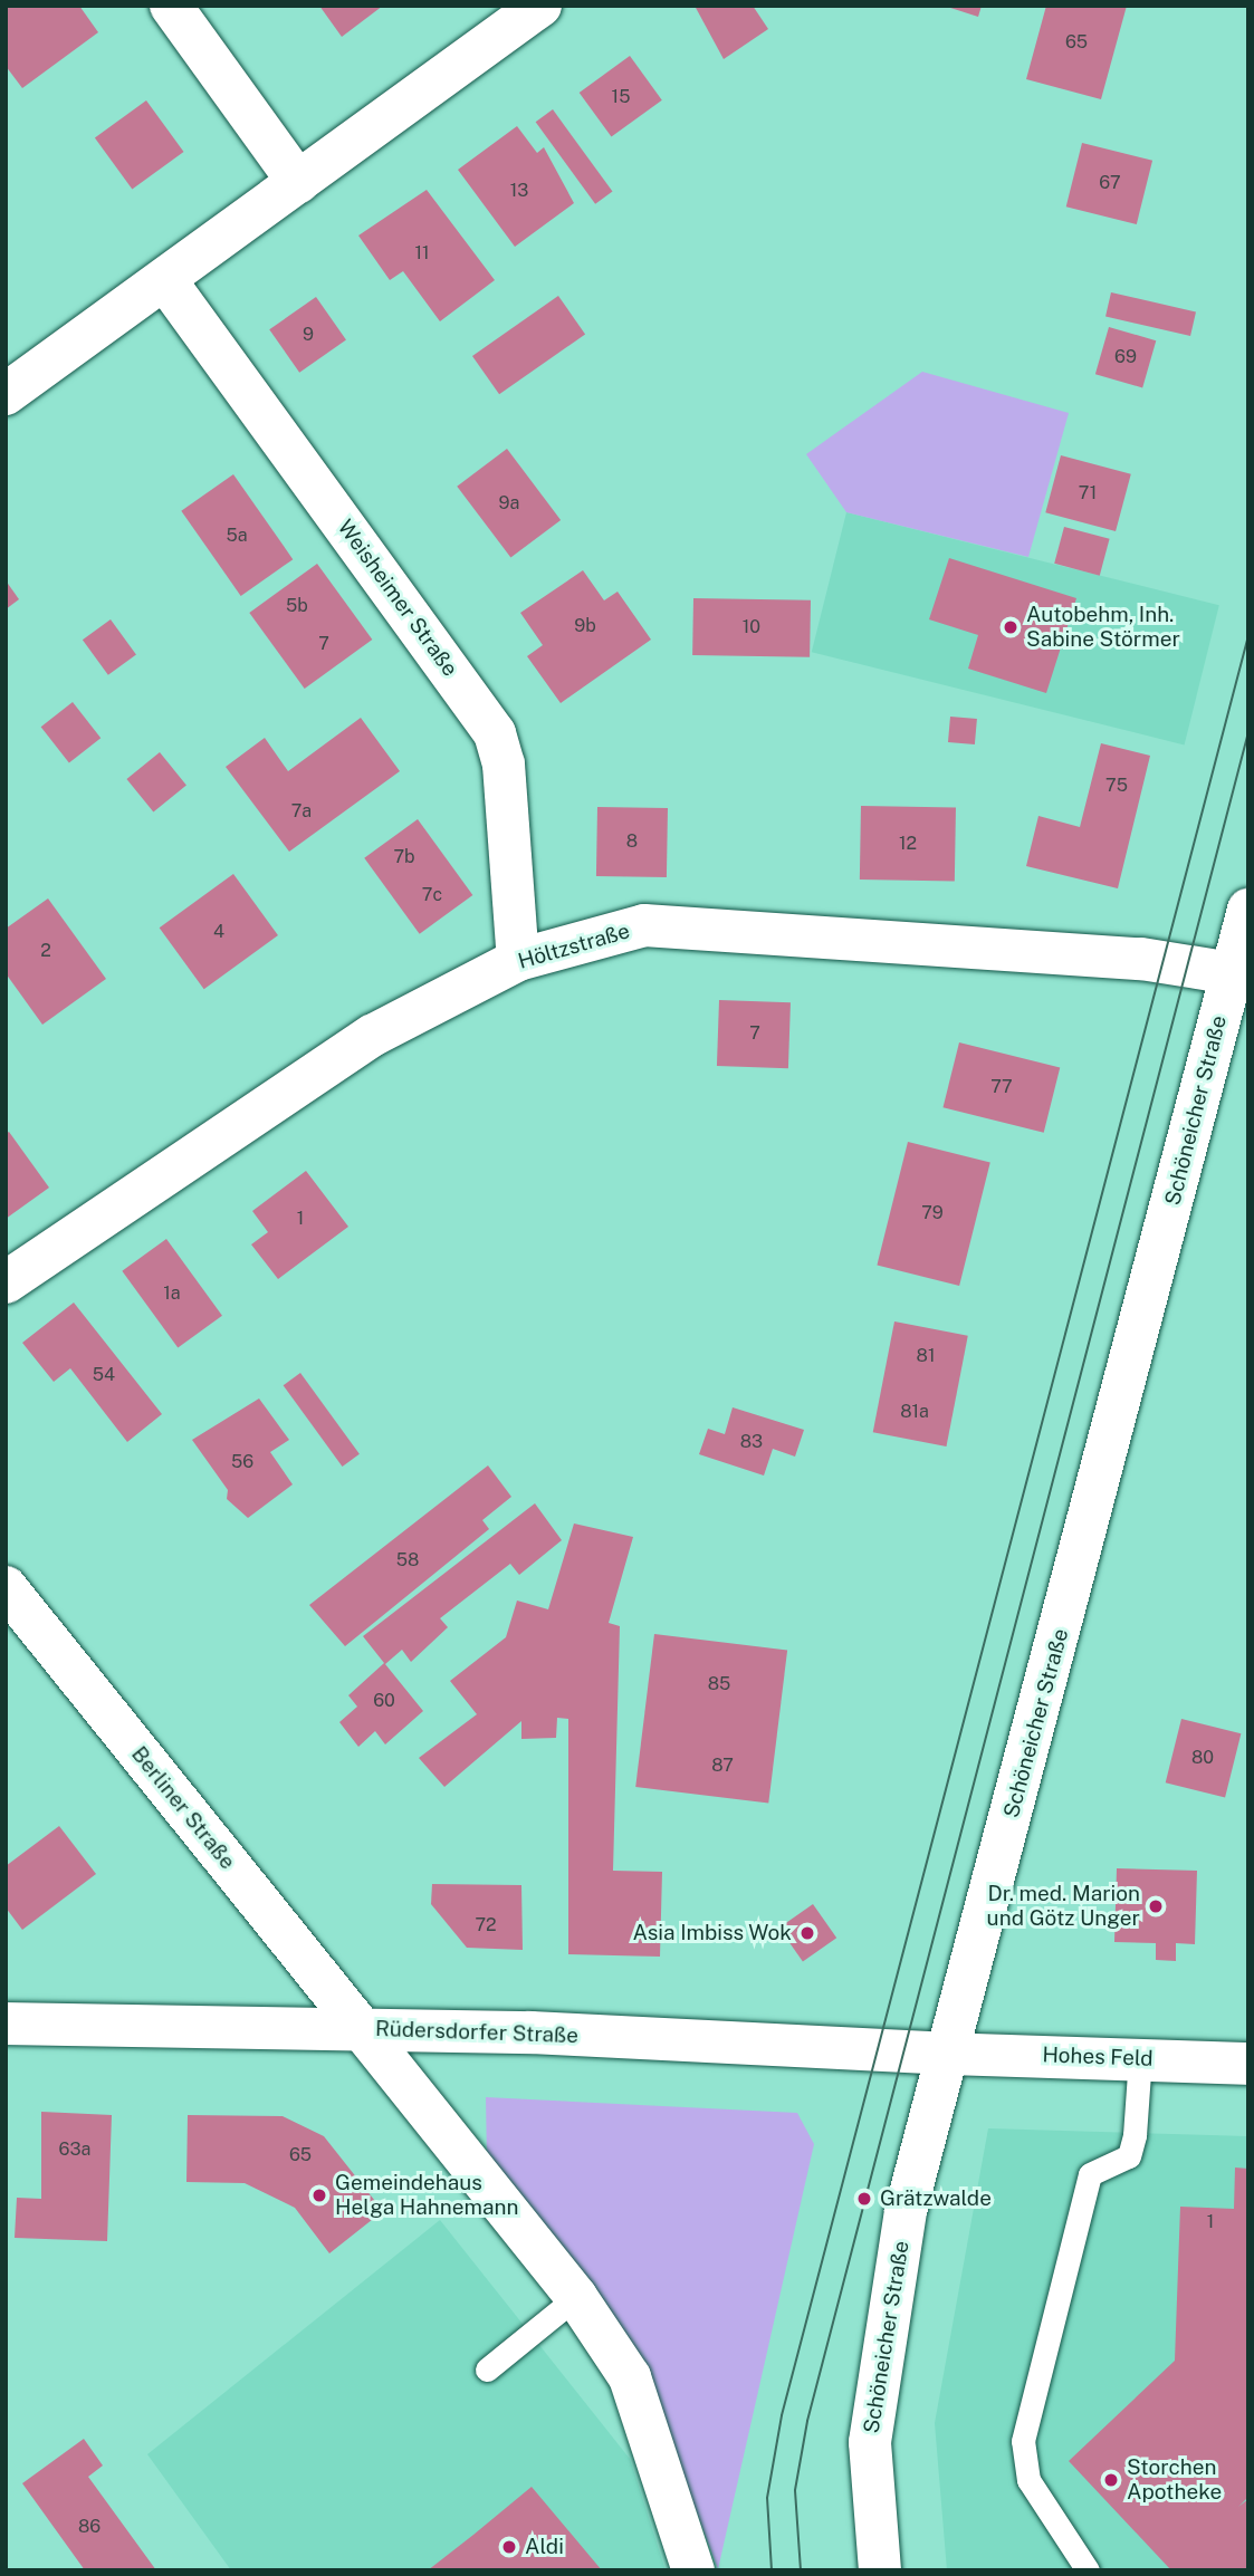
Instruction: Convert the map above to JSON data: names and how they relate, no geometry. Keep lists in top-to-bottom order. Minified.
{"streets":{"street":["Weisheimer Straße","Höltzstraße","Schöneicher Straße","Berliner Straße","Rüdersdorfer Straße","Hohes Feld"]},"crossings":[["Weisheimer Straße","Höltzstraße"],["Höltzstraße","Schöneicher Straße"],["Schöneicher Straße","Rüdersdorfer Straße"],["Schöneicher Straße","Hohes Feld"],["Berliner Straße","Rüdersdorfer Straße"],["Rüdersdorfer Straße","Hohes Feld"]],"places":["Autobehm, Inh. Sabine Störmer","Dr. med. Marion und Götz Unger","Asia Imbiss Wok","Gemeindehaus Helga Hahnemann","Grätzwalde","Storchen Apotheke","Aldi"],"house_numbers":["65","15","67","13","11","9","69","71","9a","5a","5b","9b","10","7","75","7a","8","12","7b","7c","4","2","7","77","79","1","1a","81","54","81a","83","56","58","85","60","80","87","72","63a","65","1","86"]}
